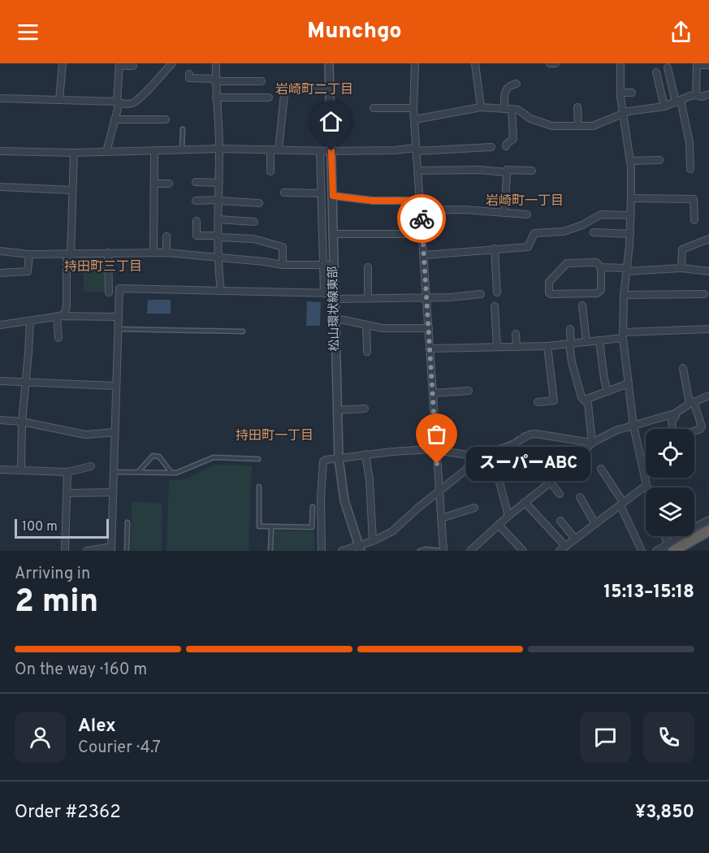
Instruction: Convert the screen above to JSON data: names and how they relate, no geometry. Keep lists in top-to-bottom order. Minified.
{"streets":{"street":["松山環状線東部"]},"districts":["岩崎町二丁目","岩崎町一丁目","持田町三丁目","持田町一丁目"],"places":["スーパーABC"],"scale_bar":"100 m","page":{"header":"Munchgo","bubble":"スーパーABC","scale":"100 m","heading":["2 min","Arriving in","15:13–15:18"],"panel":["Alex","Courier · 4.7","Order #2362","¥3,850"],"bar":"On the way · 160 m"}}
